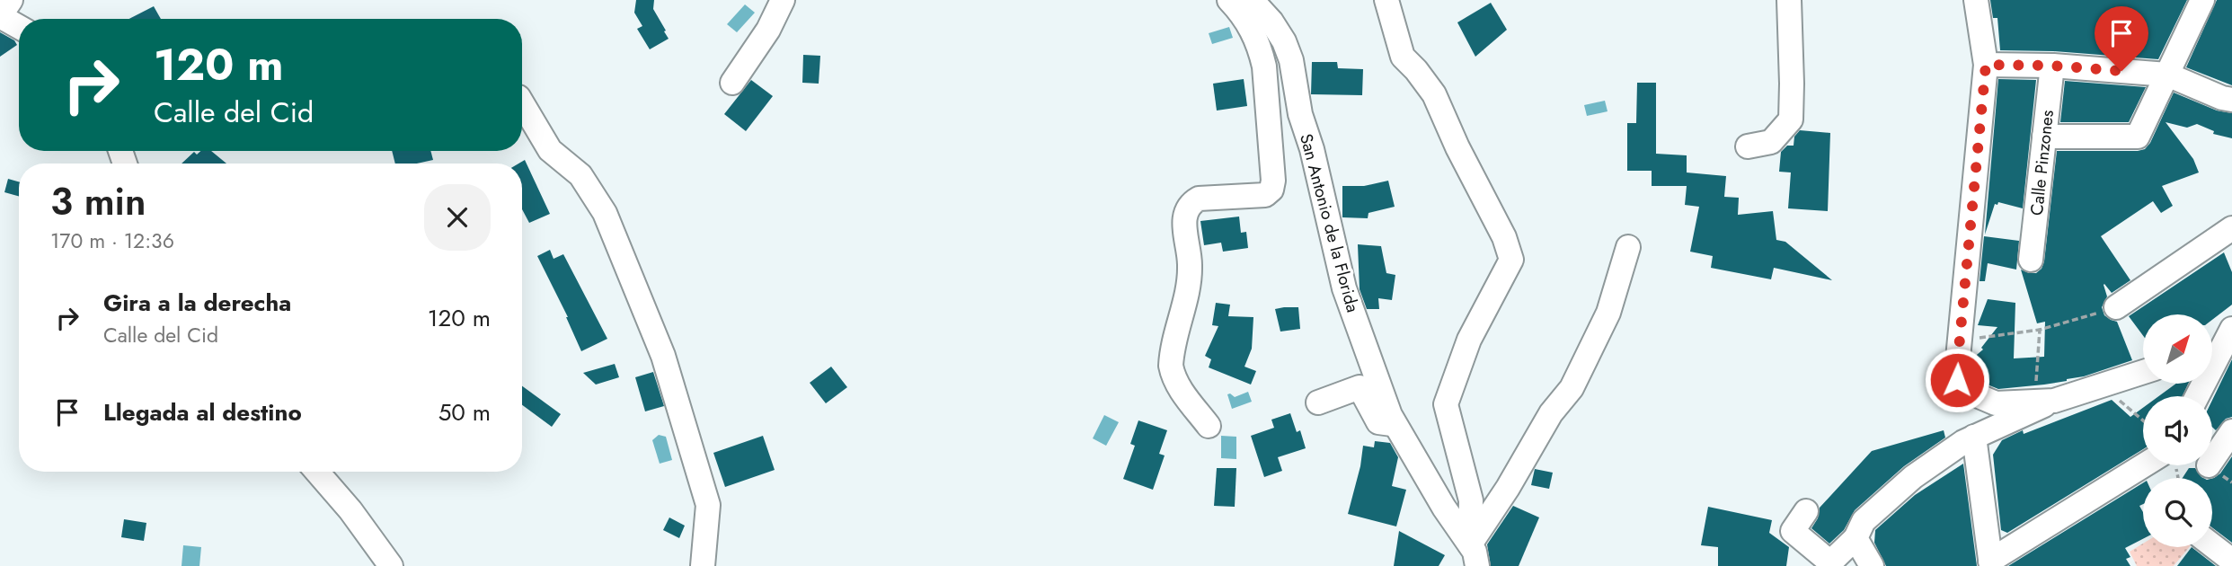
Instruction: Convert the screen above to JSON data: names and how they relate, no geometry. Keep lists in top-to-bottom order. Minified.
{"streets":{"street":["Calle Pinzones","San Antonio de la Florida"]},"north":"top right","page":{"turn":["120 m","Calle del Cid"],"heading":["3 min","170 m · 12:36"],"list":[{"name":"Gira a la derecha","note":"Calle del Cid","value":"120 m"},{"name":"Llegada al destino","value":"50 m"}]}}
